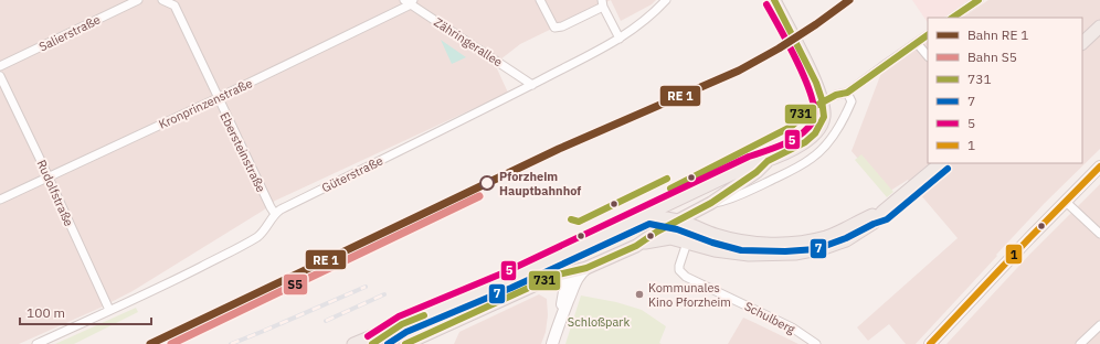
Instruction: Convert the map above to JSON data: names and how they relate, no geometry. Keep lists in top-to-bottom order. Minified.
{"streets":{"street":["Salierstraße","Zähringerallee","Kronprinzenstraße","Ebersteinstraße","Güterstraße","Rudolfstraße","Schulberg"]},"crossings":[["Zähringerallee","Kronprinzenstraße"],["Zähringerallee","Güterstraße"],["Kronprinzenstraße","Ebersteinstraße"],["Kronprinzenstraße","Rudolfstraße"],["Ebersteinstraße","Güterstraße"],["Güterstraße","Rudolfstraße"]],"parks":["Schloßpark"],"places":["Pforzheim Hauptbahnhof","Kommunales Kino Pforzheim"],"lines":["transit line 731","transit line 5","transit line 1","transit line 7","rail line S5"],"legend":["Bahn RE 1","Bahn S5","731","7","5","1"],"scale_bar":"100 m"}
